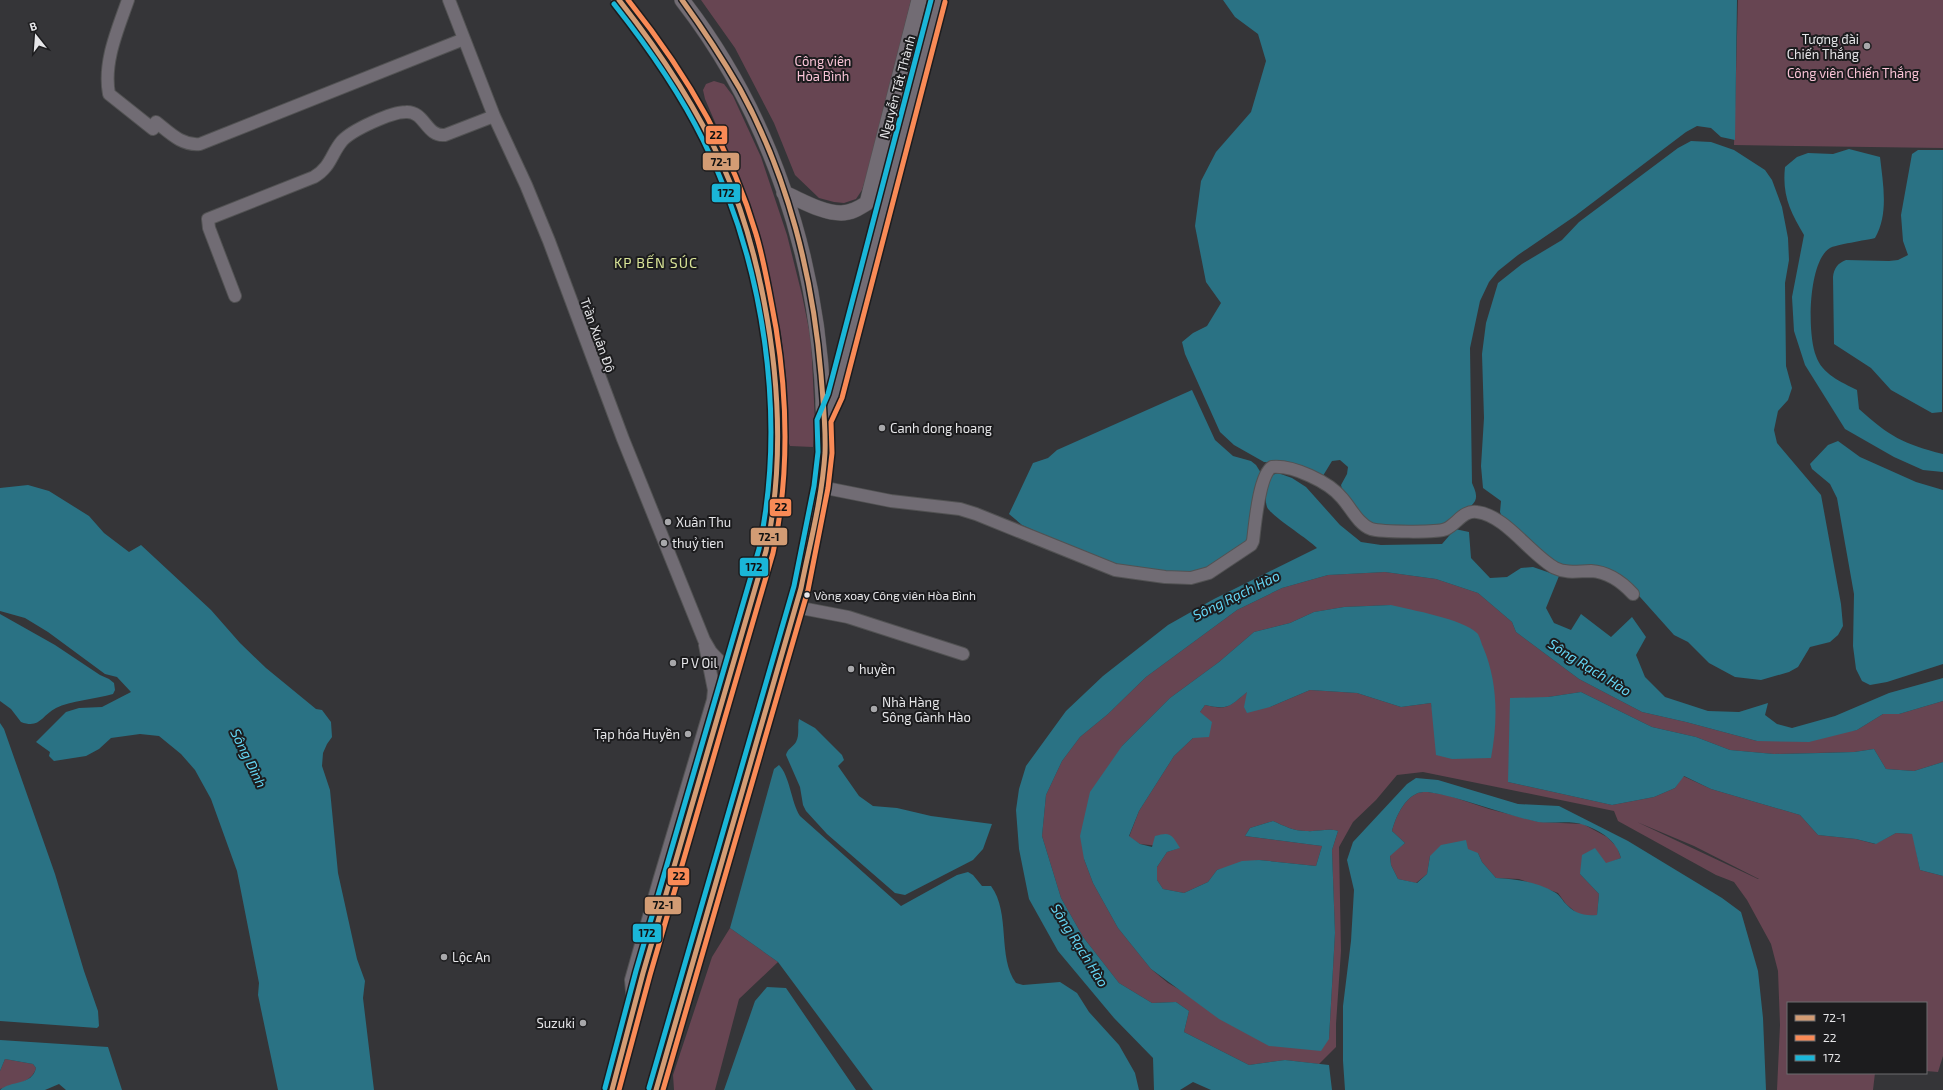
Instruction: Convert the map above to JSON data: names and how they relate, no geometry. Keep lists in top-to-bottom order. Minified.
{"streets":{"main road":["Nguyễn Tất Thành"],"street":["Trần Xuân Độ"]},"districts":["KP BẾN SÚC"],"water":["Sông Rạch Hào","Sông Dinh"],"parks":["Công viên Hòa Bình","Công viên Chiến Thắng"],"places":["Tượng đài Chiến Thắng","Canh dong hoang","Xuân Thu","thuỷ tien","Vòng xoay Công viên Hòa Bình","P V Oil","huyền","Nhà Hàng Sông Gành Hào","Tạp hóa Huyền","Lộc An","Suzuki"],"lines":["transit line 72-1","transit line 22","transit line 172"],"legend":["72-1","22","172"],"north":"top"}
